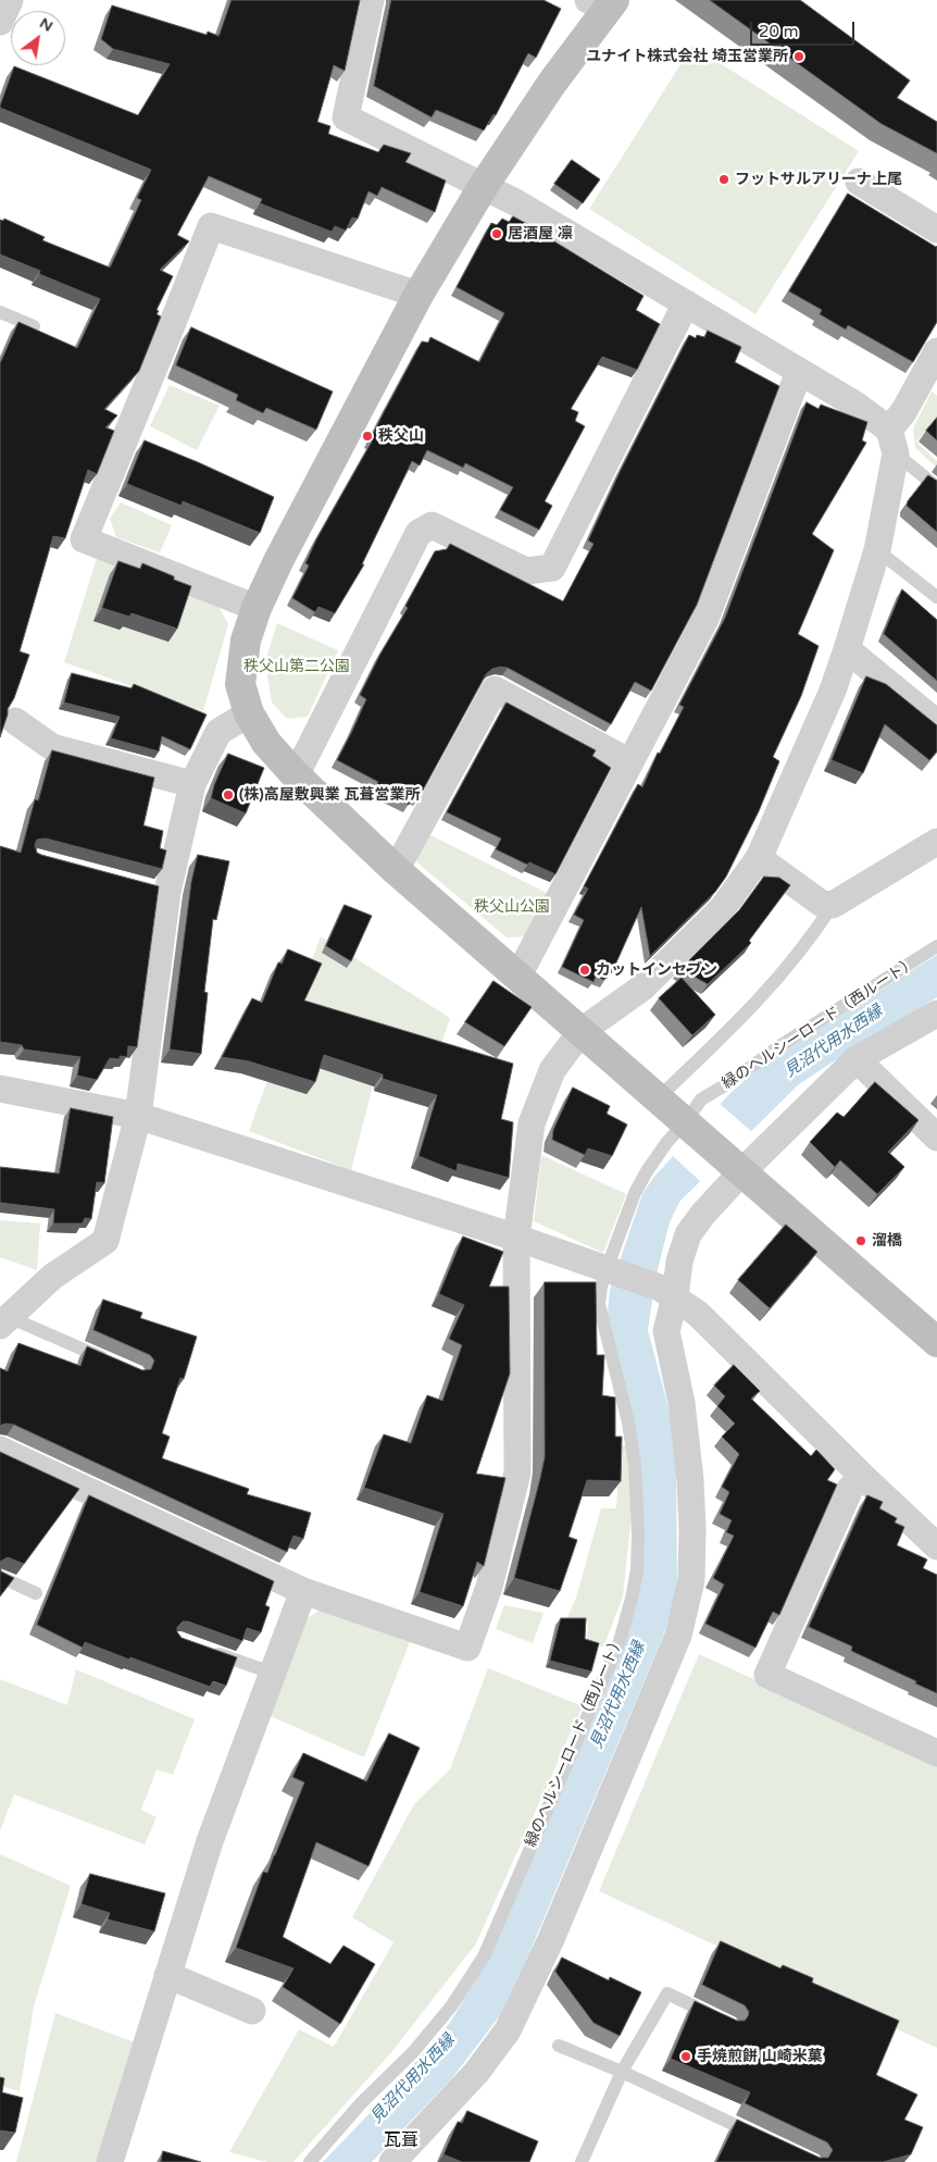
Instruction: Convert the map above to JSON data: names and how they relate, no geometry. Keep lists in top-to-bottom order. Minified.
{"streets":{"lane":["緑のヘルシーロード（西ルート）"]},"districts":["瓦葺"],"water":["見沼代用水西縁"],"parks":["秩父山第二公園","秩父山公園"],"places":["ユナイト株式会社 埼玉営業所","フットサルアリーナ上尾","居酒屋 凛","秩父山","(株)高屋敷興業 瓦葺営業所","カットインセブン","溜橋","手焼煎餅 山崎米菓"],"scale_bar":"20 m","north":"top right"}
